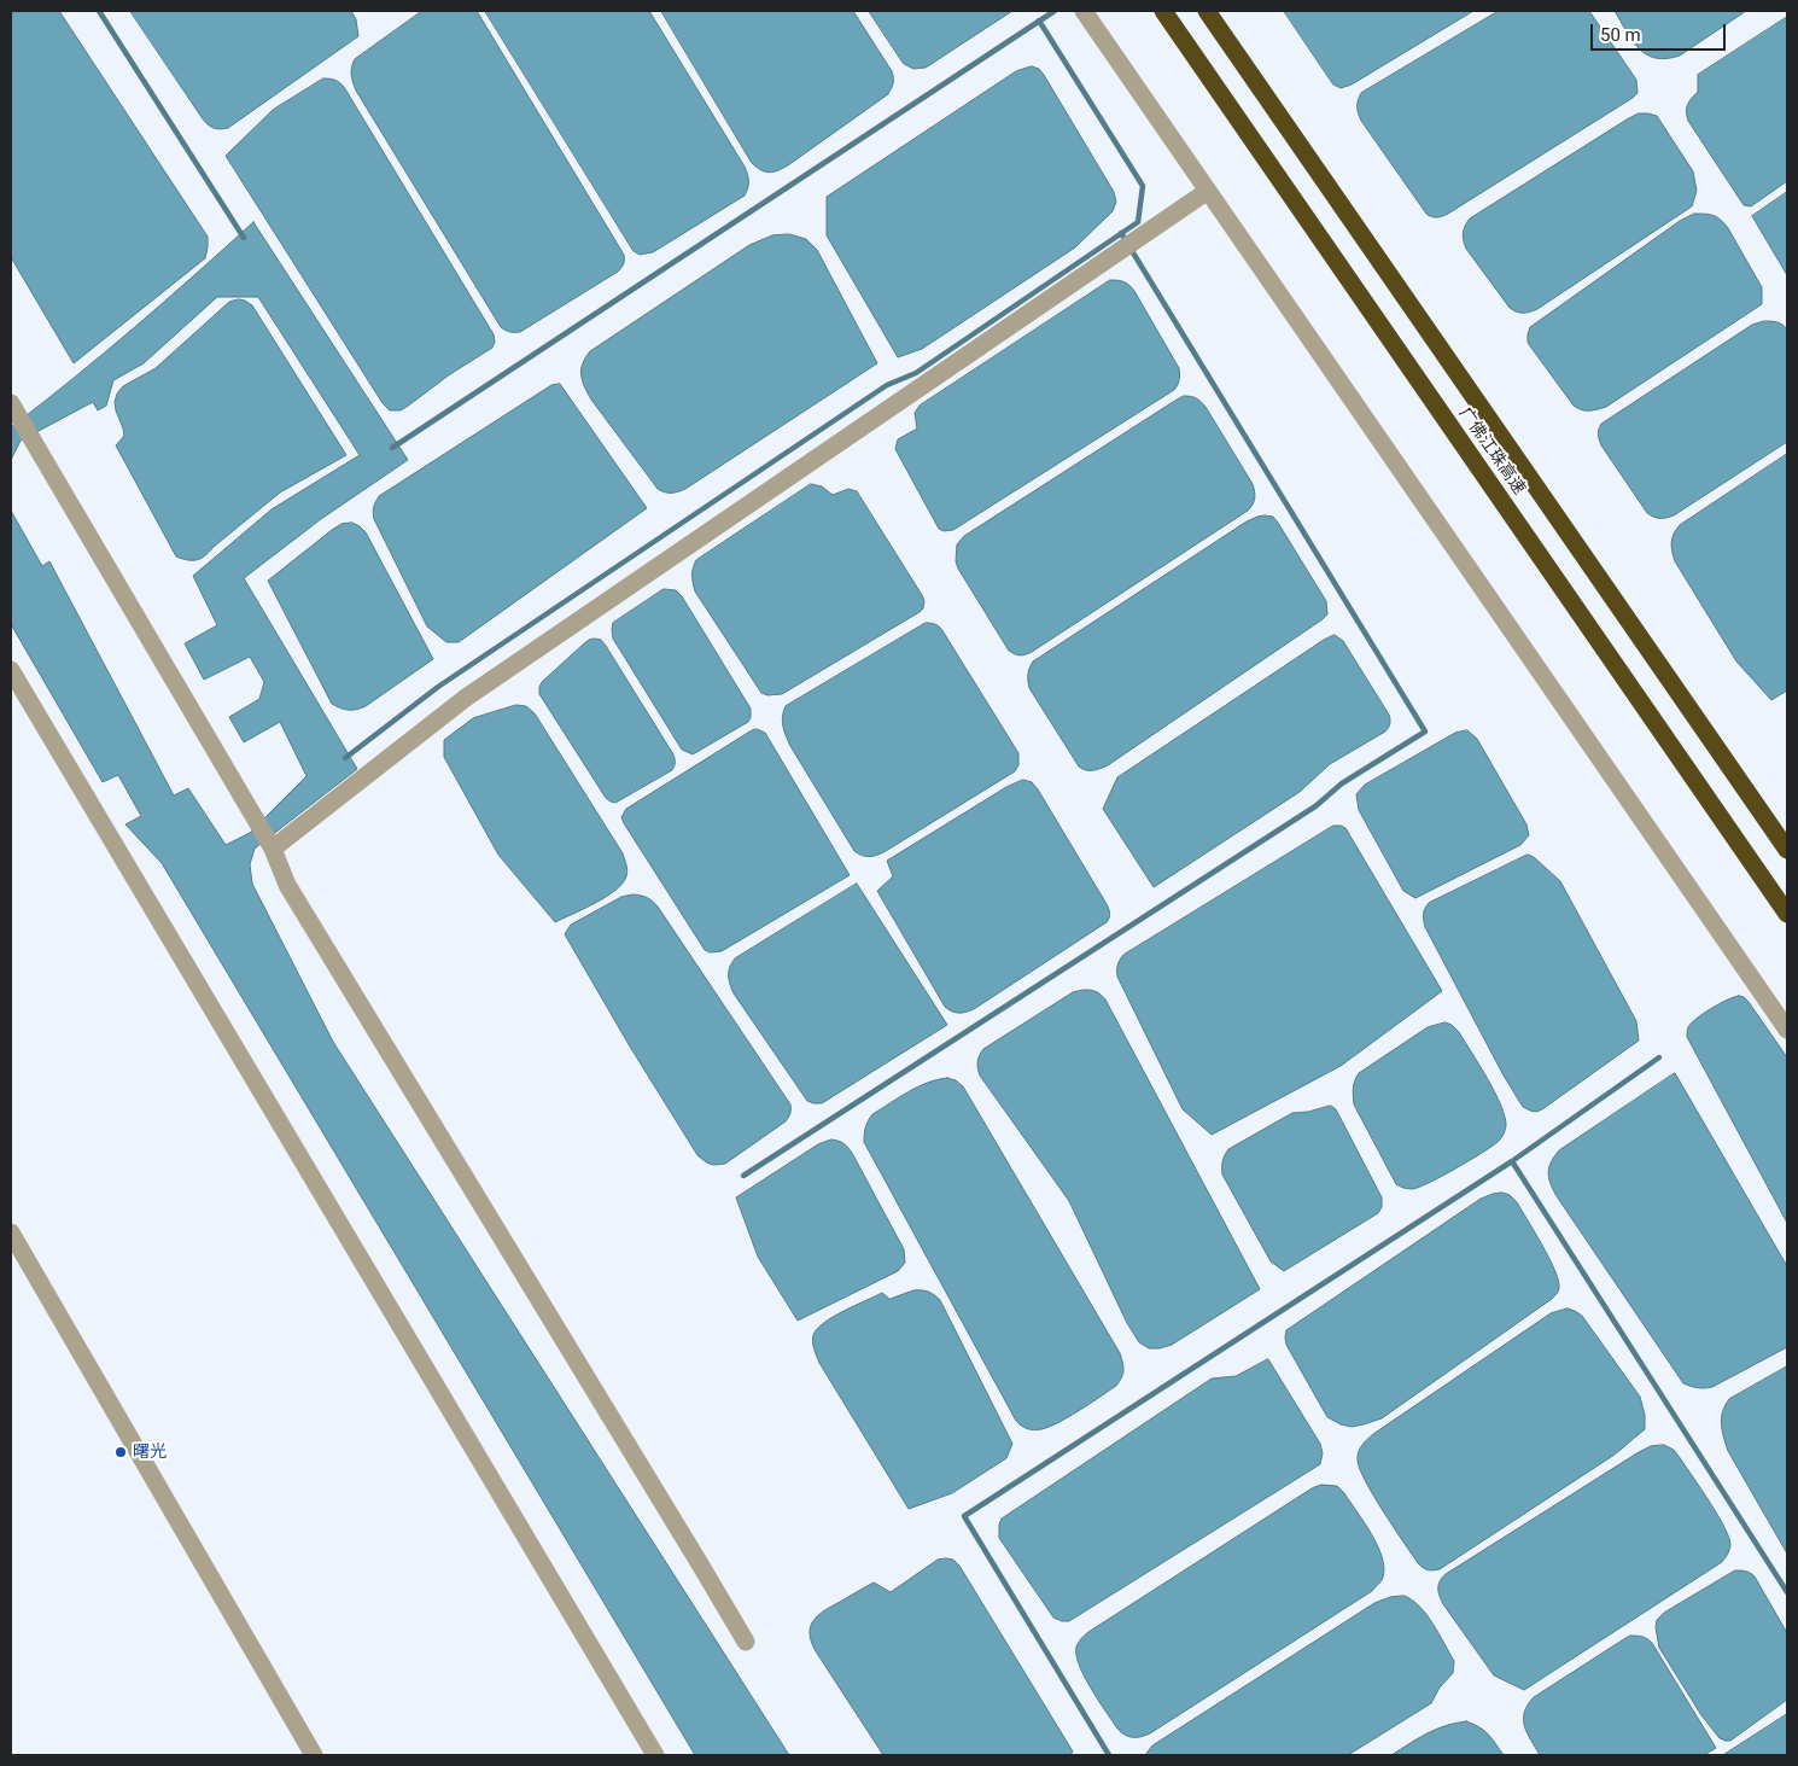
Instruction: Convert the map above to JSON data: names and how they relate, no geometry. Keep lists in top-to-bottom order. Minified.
{"streets":{"highway":["广佛江珠高速"]},"places":["曙光"],"scale_bar":"50 m"}
